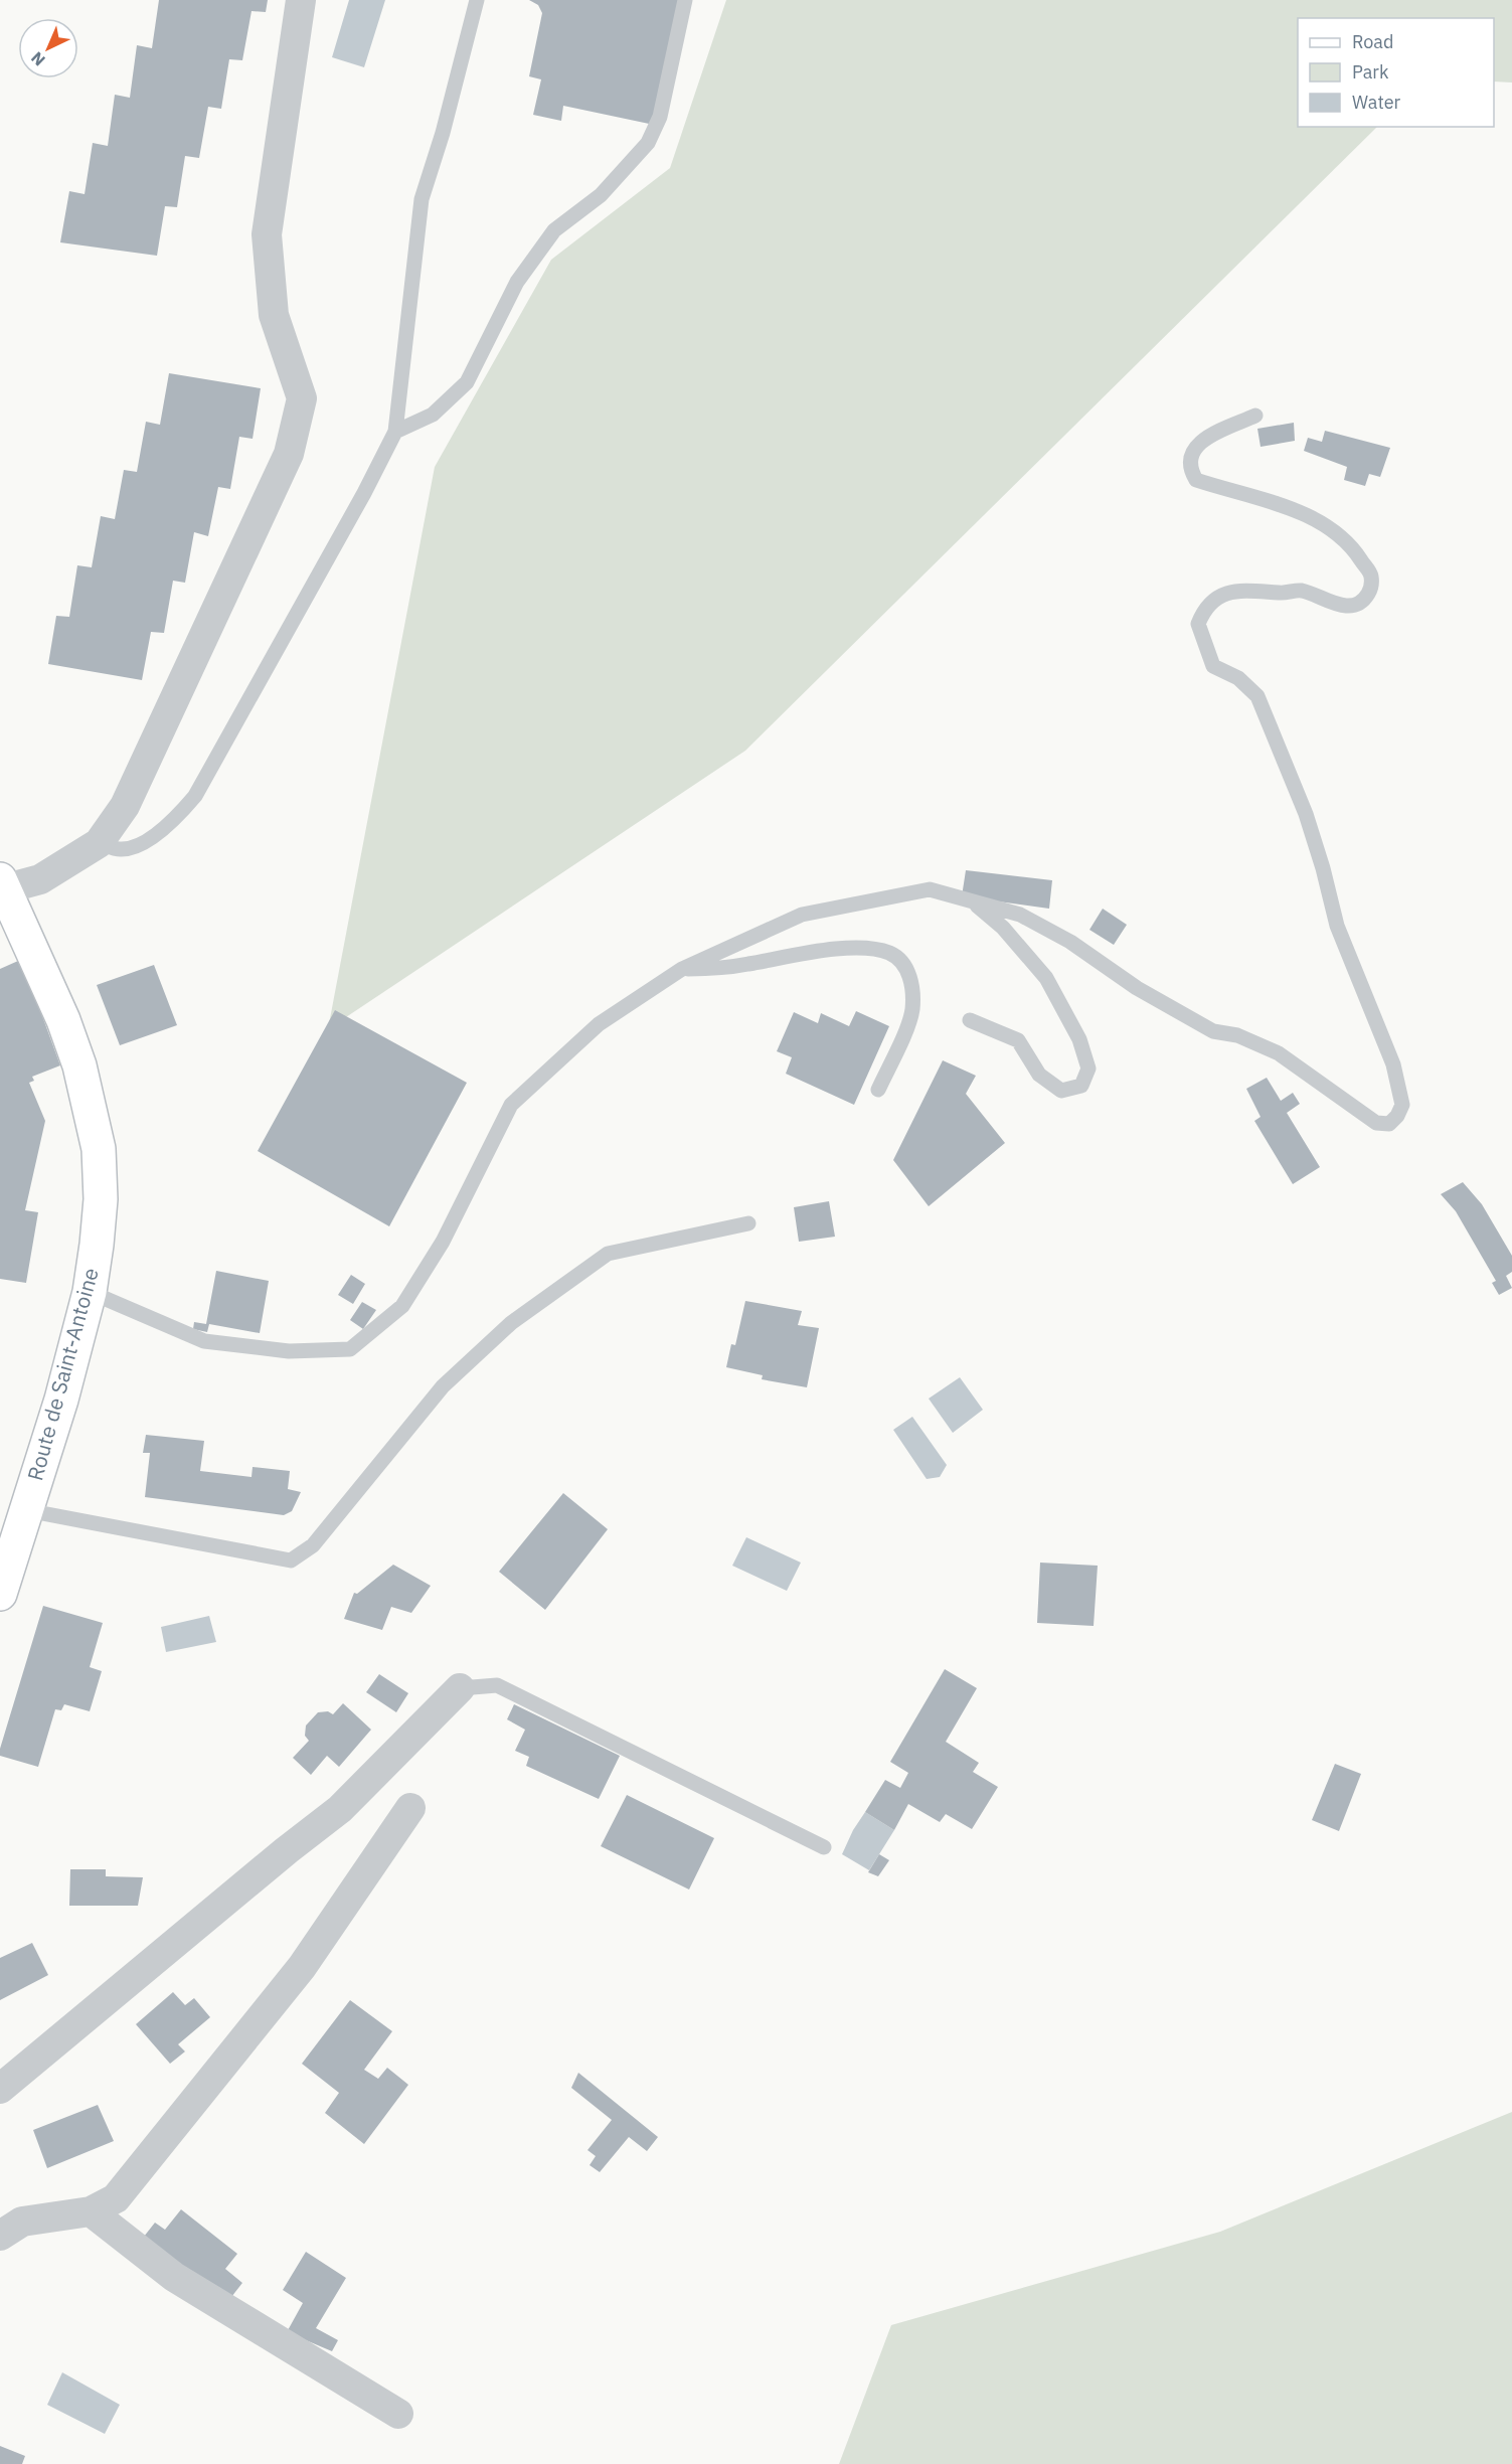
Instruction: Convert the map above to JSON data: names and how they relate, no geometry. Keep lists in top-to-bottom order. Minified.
{"streets":{"street":["Route de Saint-Antoine"]},"legend":["Road","Park","Water"],"north":"bottom left"}
